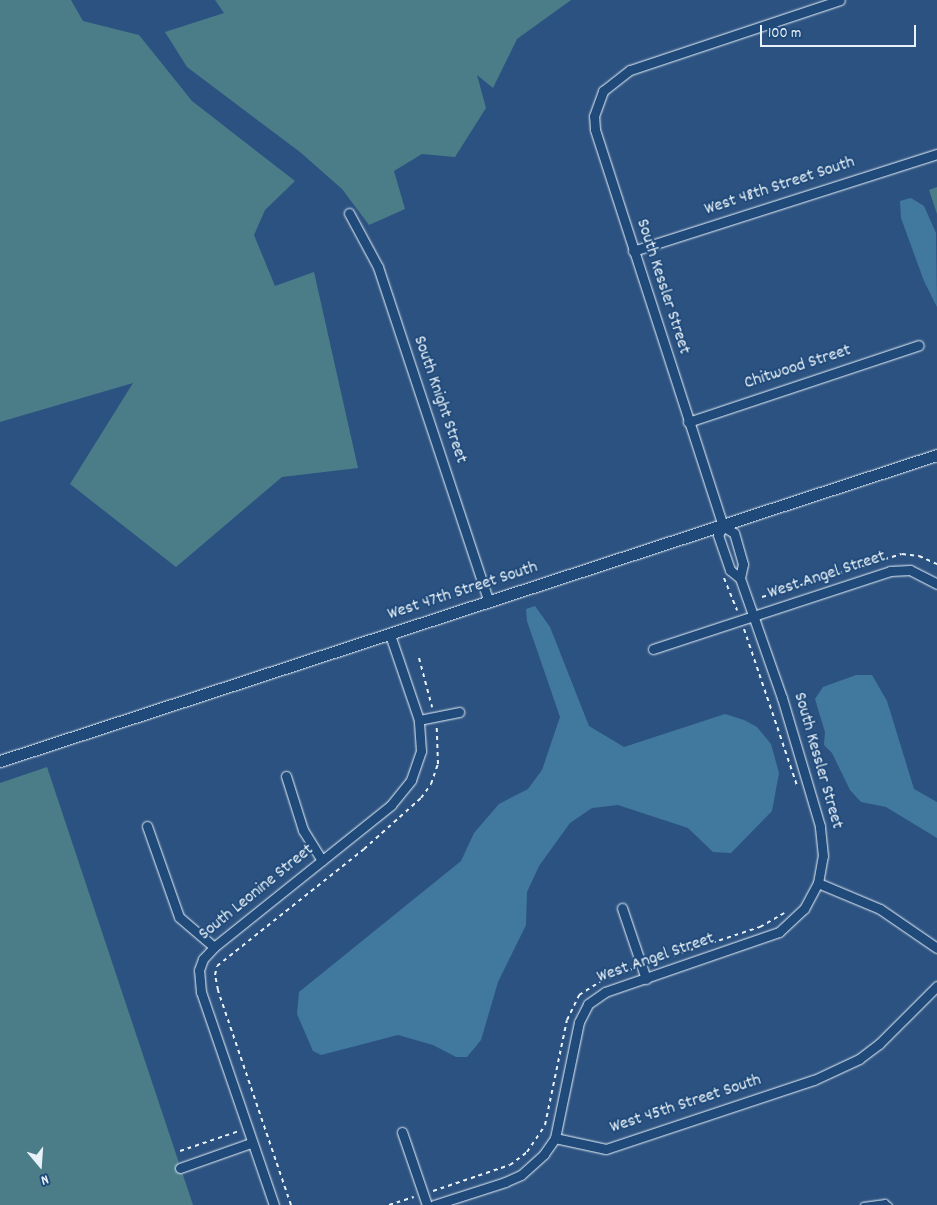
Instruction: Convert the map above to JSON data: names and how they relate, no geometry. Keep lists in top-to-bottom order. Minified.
{"streets":{"street":["West 48th Street South","South Kessler Street","Chitwood Street","South Knight Street","West Angel Street","West 47th Street South","South Leonine Street","West 45th Street South"]},"crossings":[["West 48th Street South","South Kessler Street"],["South Kessler Street","Chitwood Street"],["South Kessler Street","West Angel Street"],["South Kessler Street","West 47th Street South"],["South Knight Street","West 47th Street South"],["West Angel Street","West 45th Street South"],["West 47th Street South","South Leonine Street"]],"scale_bar":"100 m","north":"bottom"}
